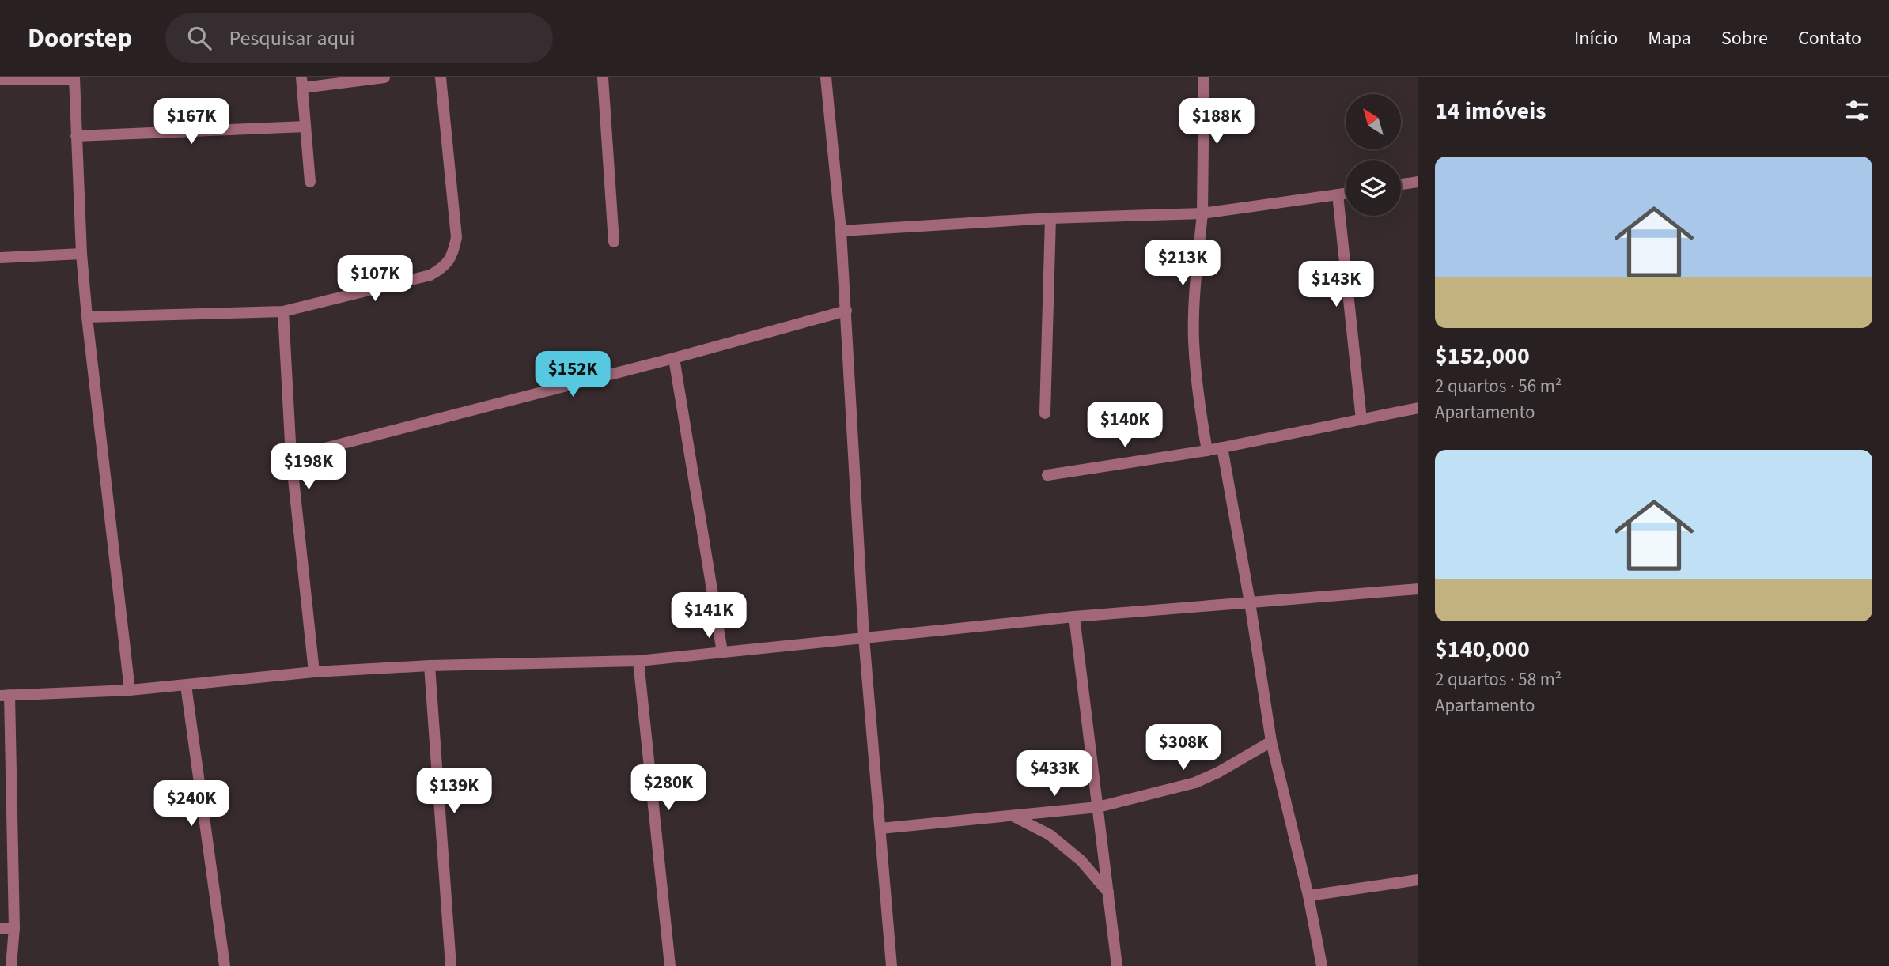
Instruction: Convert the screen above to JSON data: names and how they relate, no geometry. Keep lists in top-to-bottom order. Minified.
{"north":"top left","page":{"header":"Doorstep","search":"Pesquisar aqui","nav":["Início","Mapa","Sobre","Contato"],"heading":"14 imóveis","price":["$167K","$188K","$213K","$107K","$143K","$152K","$140K","$198K","$141K","$308K","$433K","$280K","$139K","$240K"],"list":[{"name":"$152,000","note":"2 quartos · 56 m² · Apartamento"},{"name":"$140,000","note":"2 quartos · 58 m² · Apartamento"}]}}
